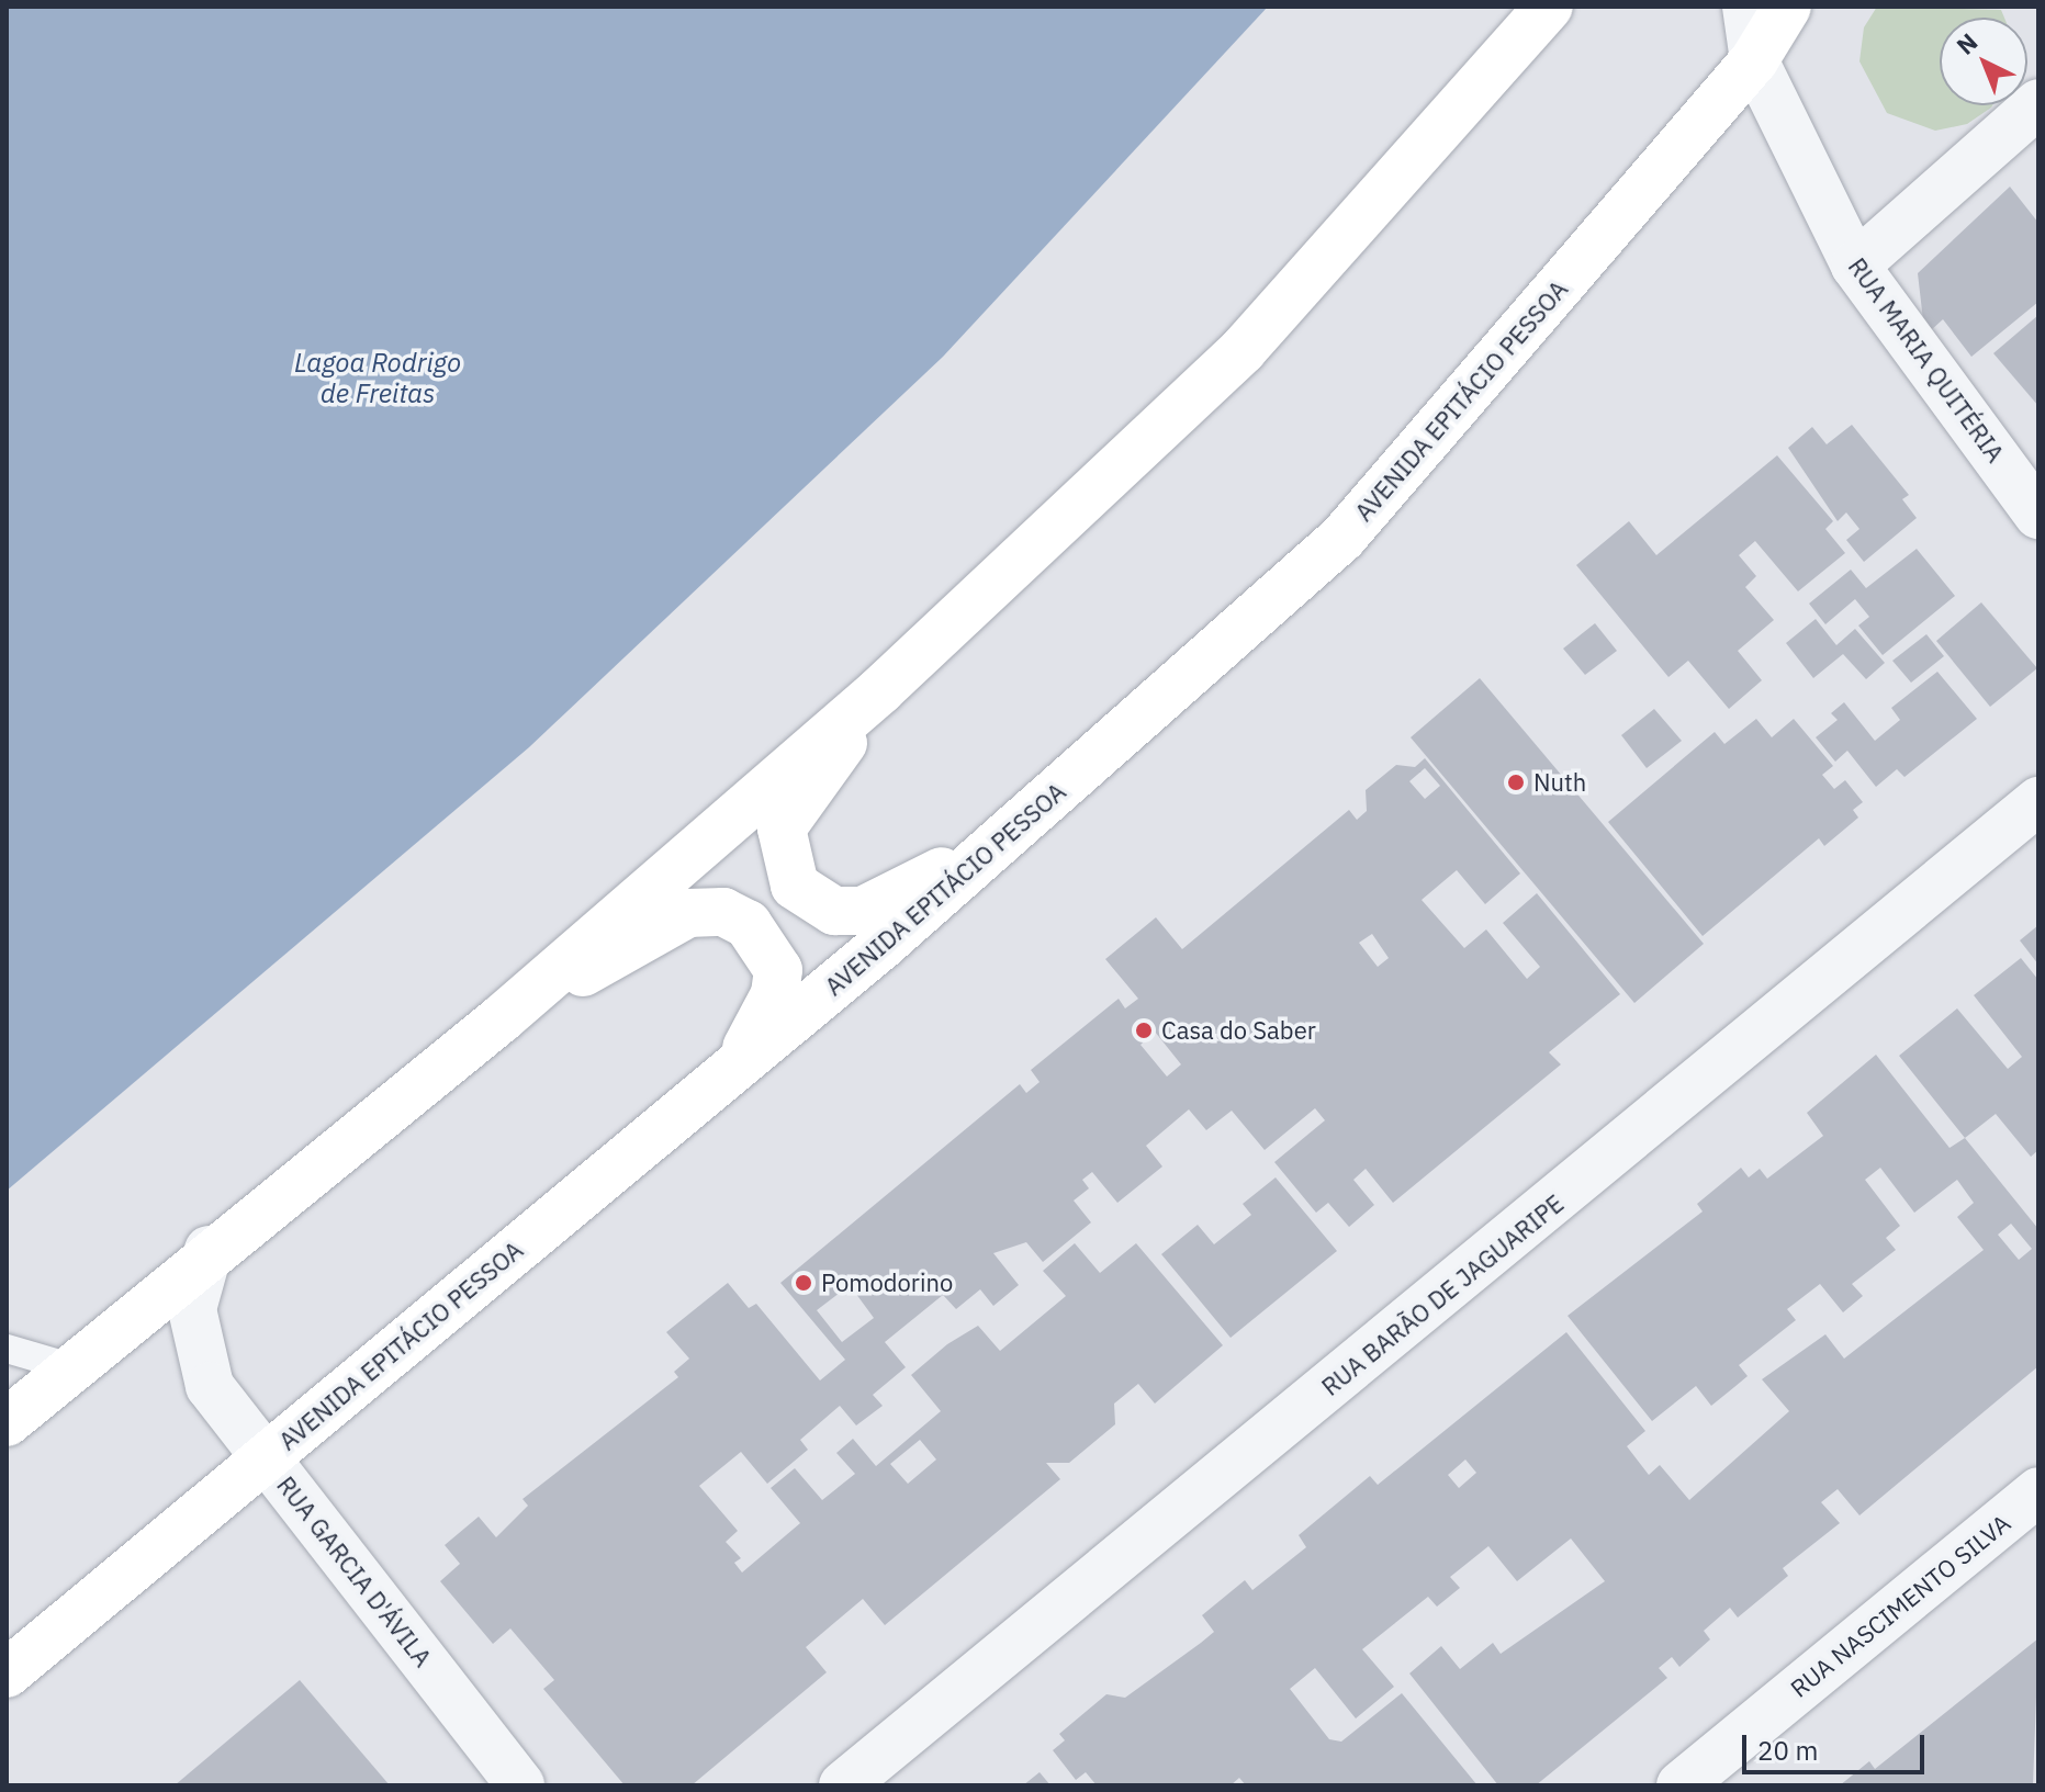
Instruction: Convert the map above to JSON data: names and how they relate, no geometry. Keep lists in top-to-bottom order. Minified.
{"streets":{"highway":["AVENIDA EPITÁCIO PESSOA"],"street":["RUA MARIA QUITÉRIA","RUA BARÃO DE JAGUARIPE","RUA GARCIA D'ÁVILA","RUA NASCIMENTO SILVA"]},"crossings":[["RUA MARIA QUITÉRIA","AVENIDA EPITÁCIO PESSOA"],["AVENIDA EPITÁCIO PESSOA","RUA GARCIA D'ÁVILA"]],"water":["Lagoa Rodrigo de Freitas"],"places":["Nuth","Casa do Saber","Pomodorino"],"scale_bar":"20 m","north":"top left"}
